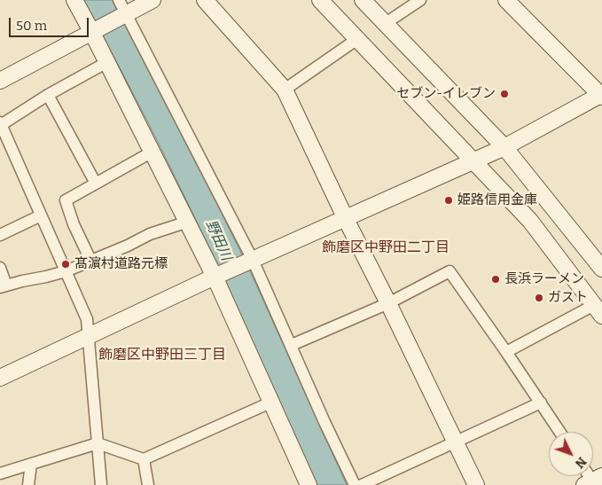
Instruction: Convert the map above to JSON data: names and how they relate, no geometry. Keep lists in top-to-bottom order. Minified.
{"districts":["飾磨区中野田二丁目","飾磨区中野田三丁目"],"water":["野田川"],"places":["セブン-イレブン","姫路信用金庫","髙濵村道路元標","長浜ラーメン","ガスト"],"scale_bar":"50 m","north":"bottom right"}
